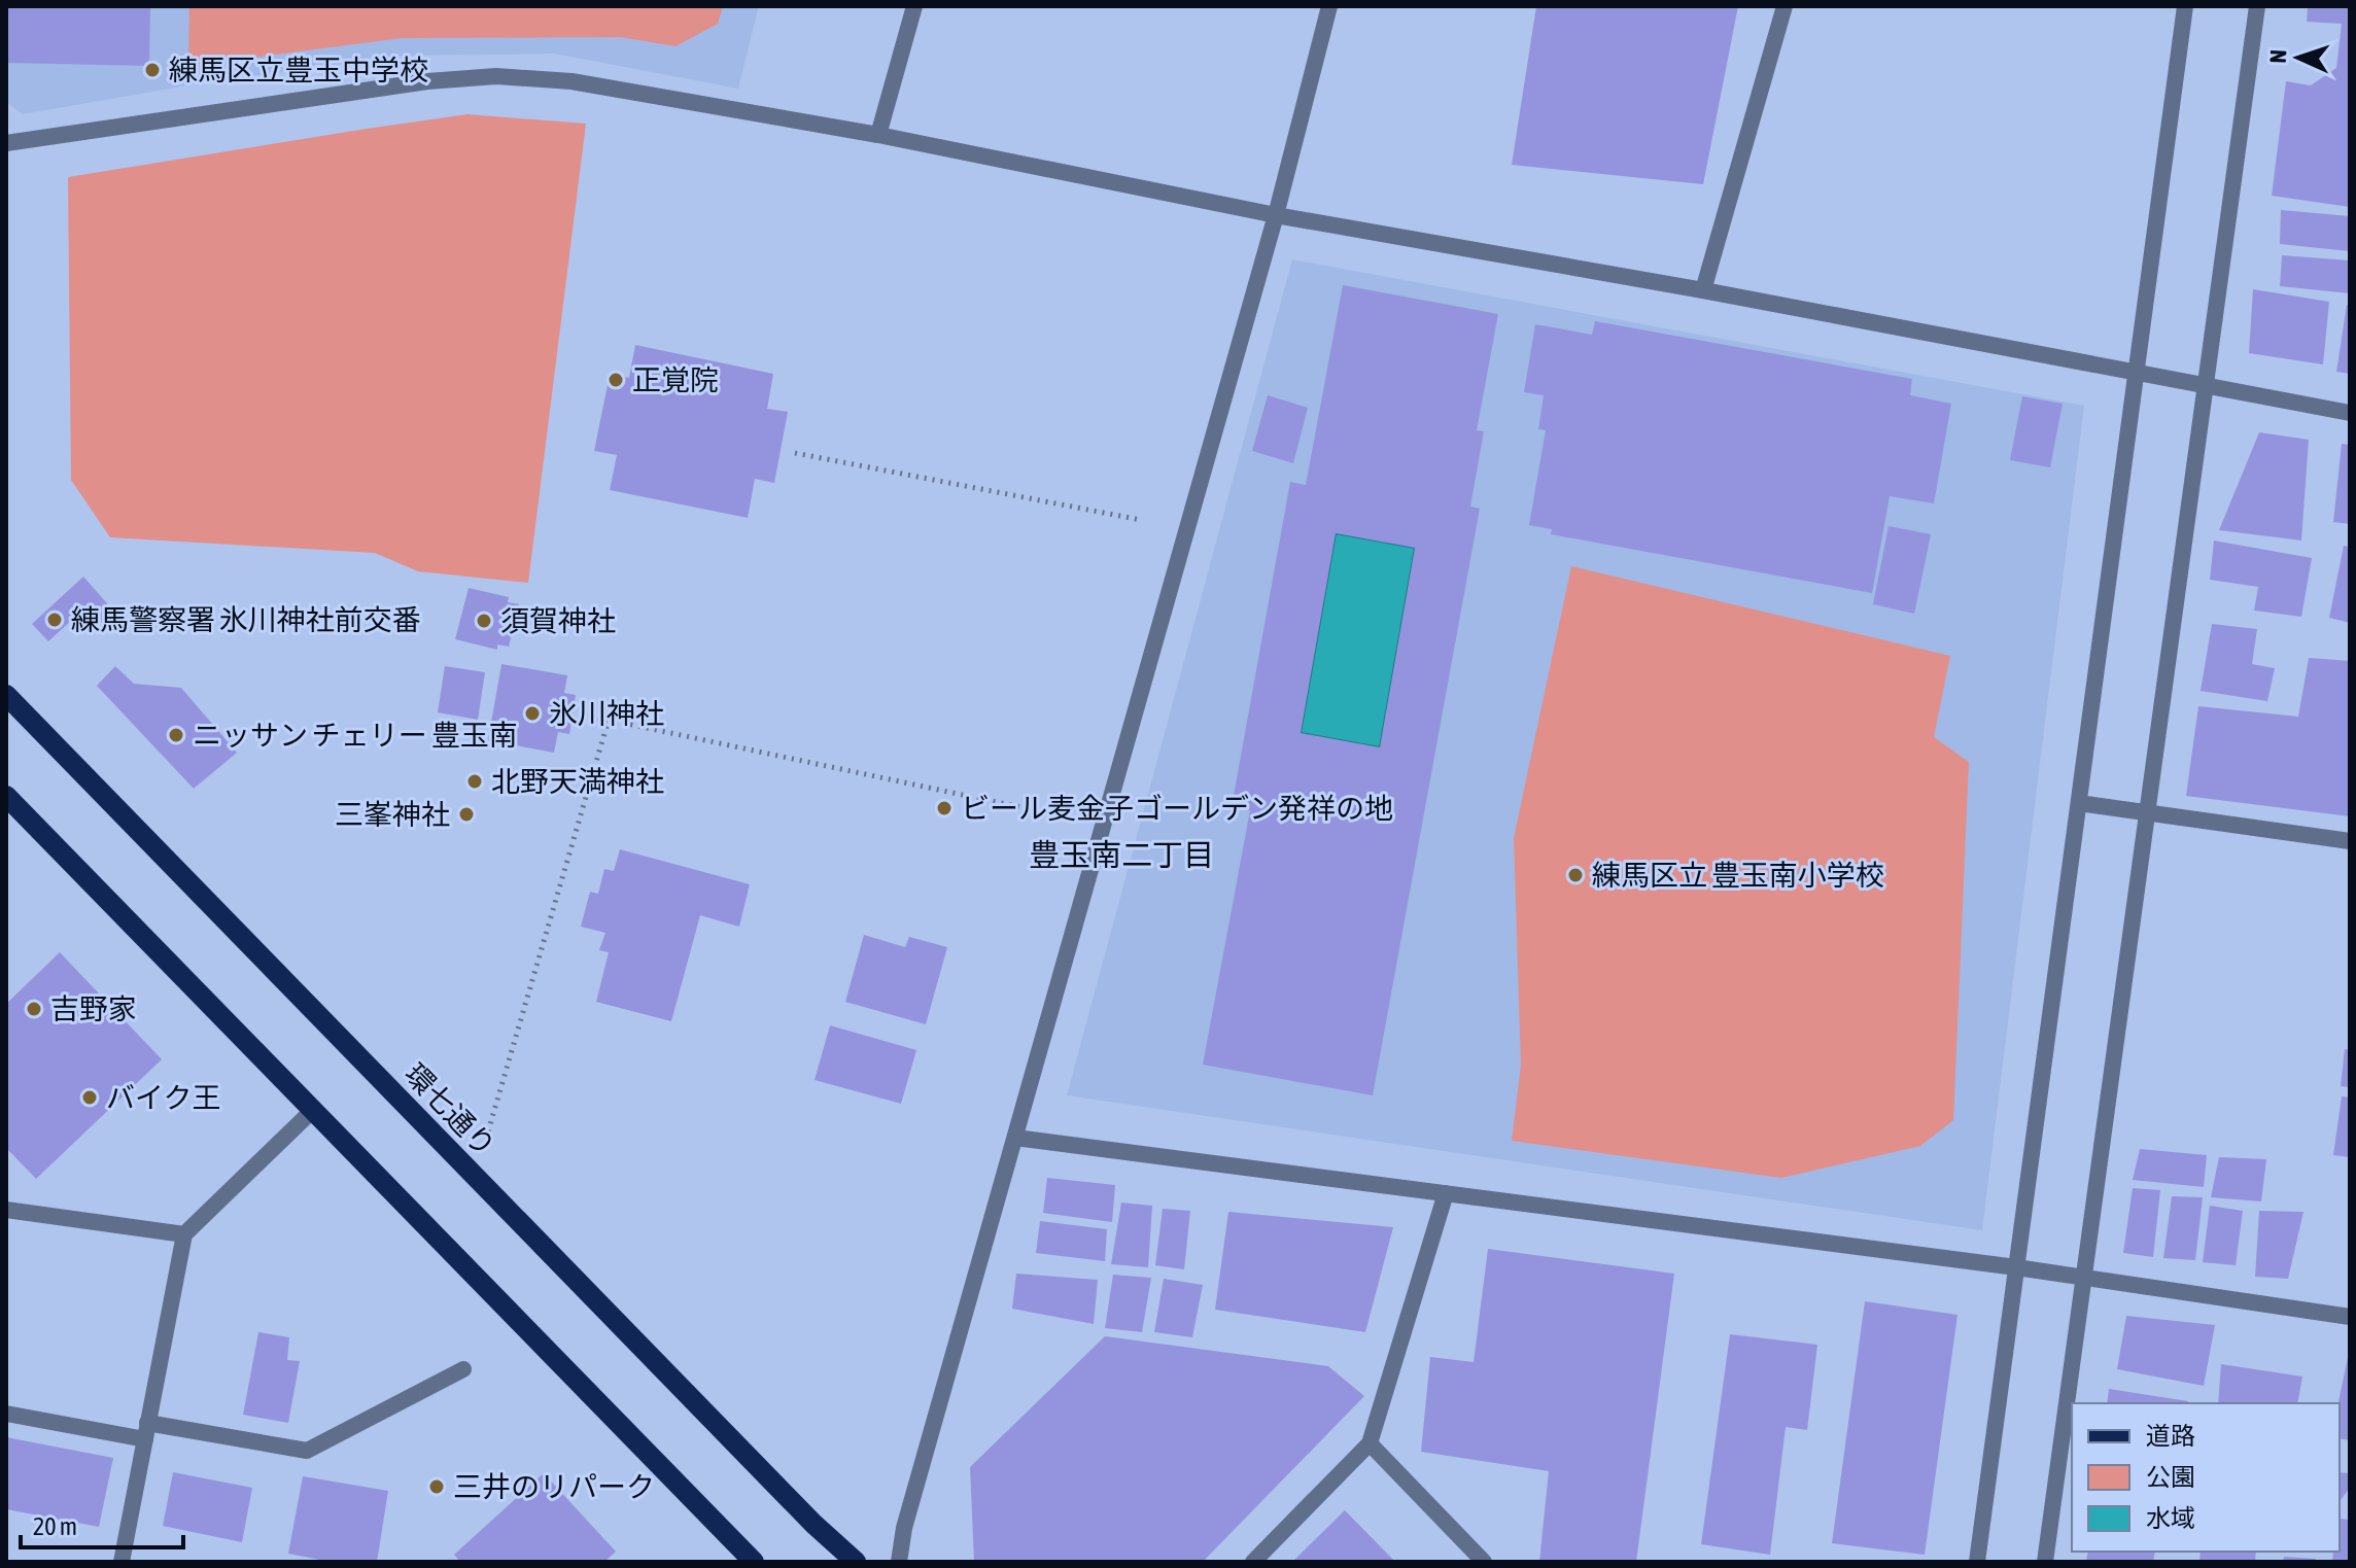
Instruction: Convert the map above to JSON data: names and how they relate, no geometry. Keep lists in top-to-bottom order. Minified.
{"streets":{"main road":["環七通り"]},"districts":["豊玉南二丁目"],"places":["練馬区立豊玉中学校","正覚院","練馬警察署 氷川神社前交番","須賀神社","氷川神社","ニッサン チェリー 豊玉南","北野天満神社","ビール麦金子ゴールデン発祥の地","三峯神社","練馬区立 豊玉南小学校","吉野家","バイク王","三井のリパーク"],"legend":["道路","公園","水域"],"scale_bar":"20 m","north":"left"}
